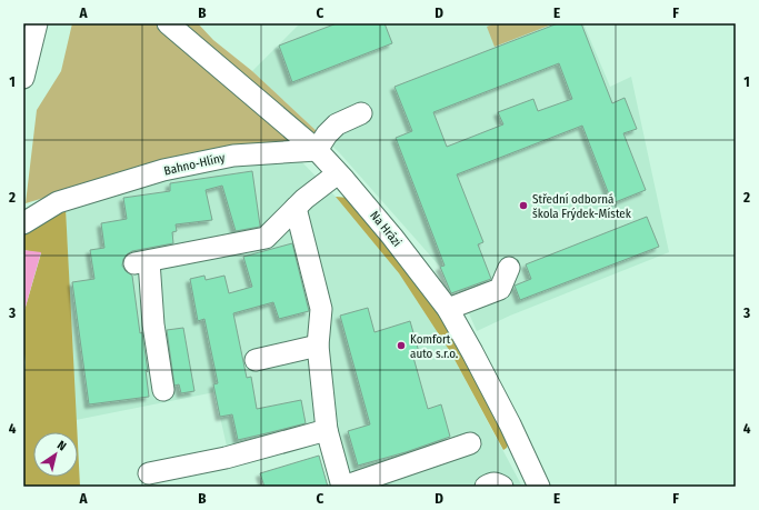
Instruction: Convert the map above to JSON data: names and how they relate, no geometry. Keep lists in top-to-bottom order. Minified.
{"streets":{"street":["Bahno-Hlíny","Na Hrázi"]},"crossings":[["Bahno-Hlíny","Na Hrázi"]],"places":["Střední odborná škola Frýdek-Místek","Komfort auto s.r.o."],"north":"top right","grid":{"columns":["A","B","C","D","E","F"],"rows":["1","2","3","4"]}}
